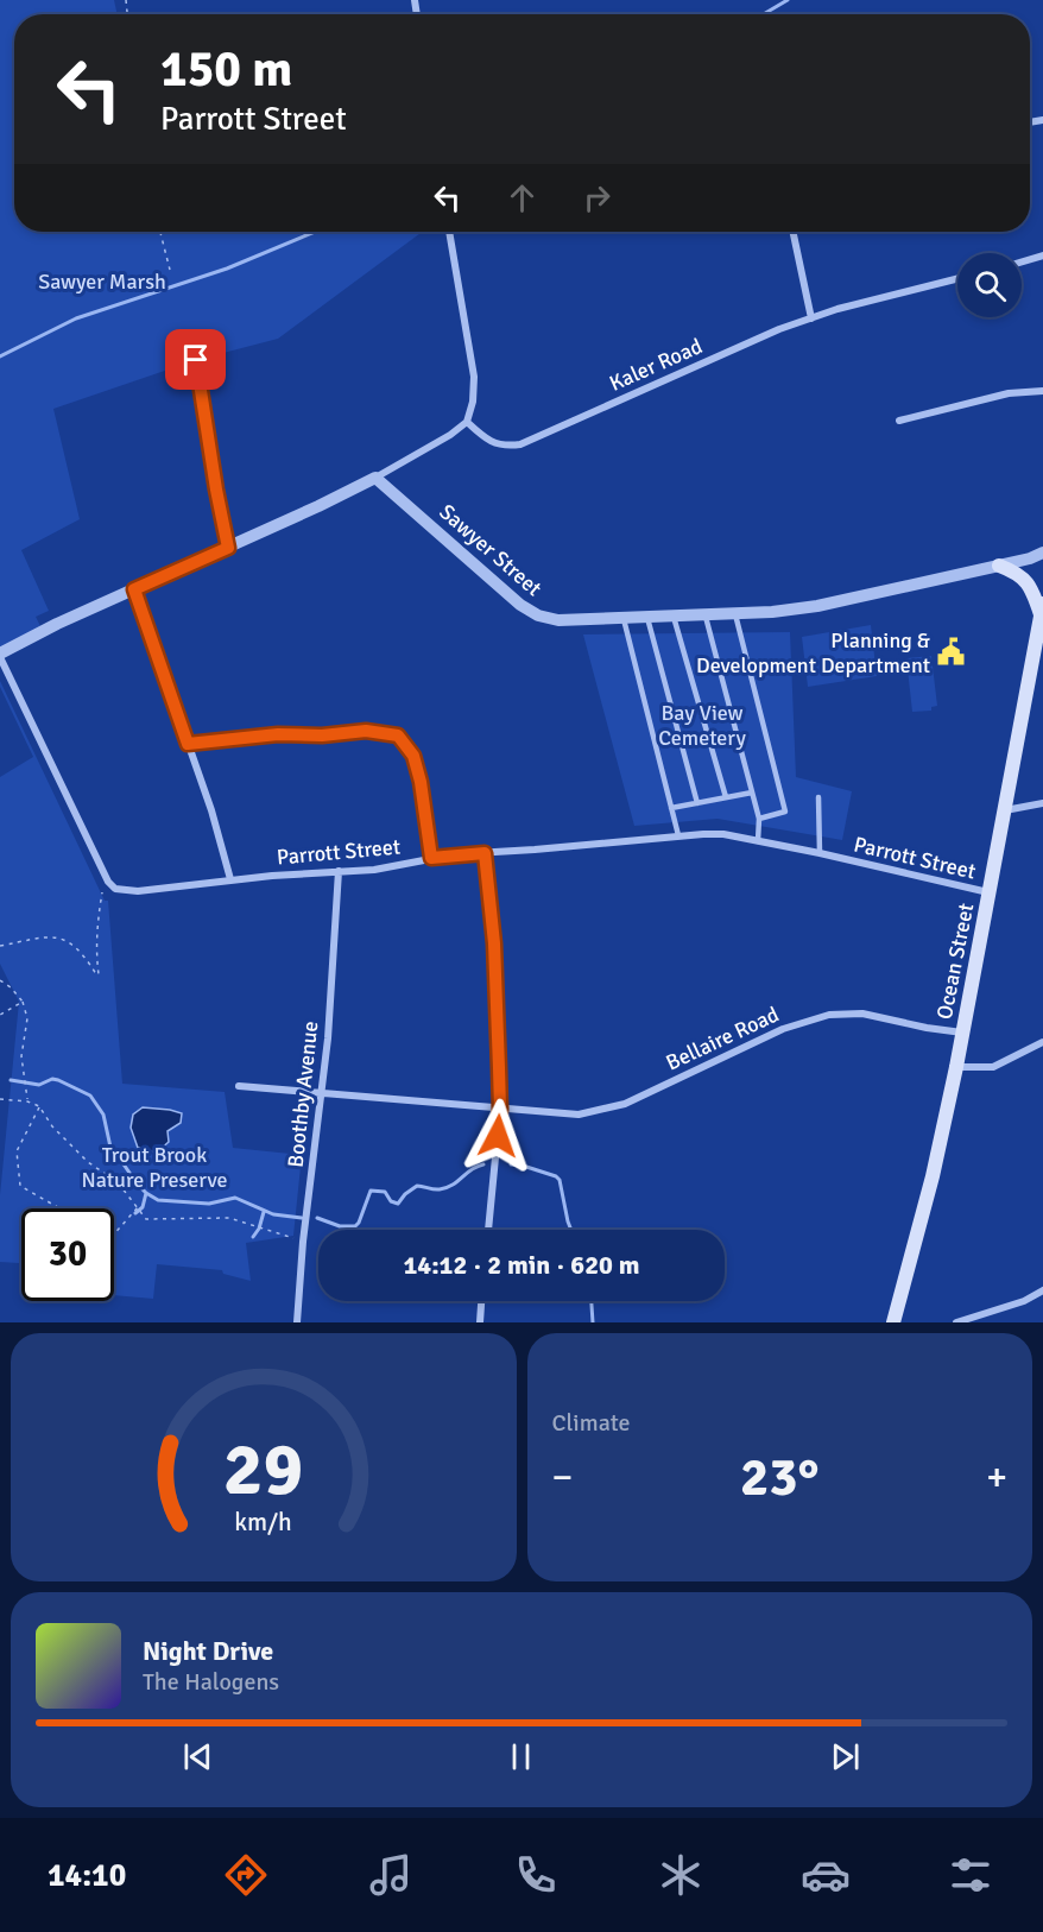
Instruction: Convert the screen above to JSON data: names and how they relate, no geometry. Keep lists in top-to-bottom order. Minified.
{"streets":{"main road":["Ocean Street"],"street":["Kaler Road","Sawyer Street","Parrott Street","Bellaire Road","Boothby Avenue"]},"crossings":[["Parrott Street","Ocean Street"],["Parrott Street","Boothby Avenue"],["Ocean Street","Bellaire Road"],["Bellaire Road","Boothby Avenue"]],"parks":["Sawyer Marsh","Bay View Cemetery","Trout Brook Nature Preserve"],"places":{"public building":["Planning & Development Department"]},"page":{"turn":["150 m","Parrott Street"],"limit":"30","trip":"14:12 · 2 min · 620 m","tile":"Climate","heat":["−","23°","+"],"song":["Night Drive","The Halogens"],"tabs":"14:10","gauge":["29","km/h"]}}
